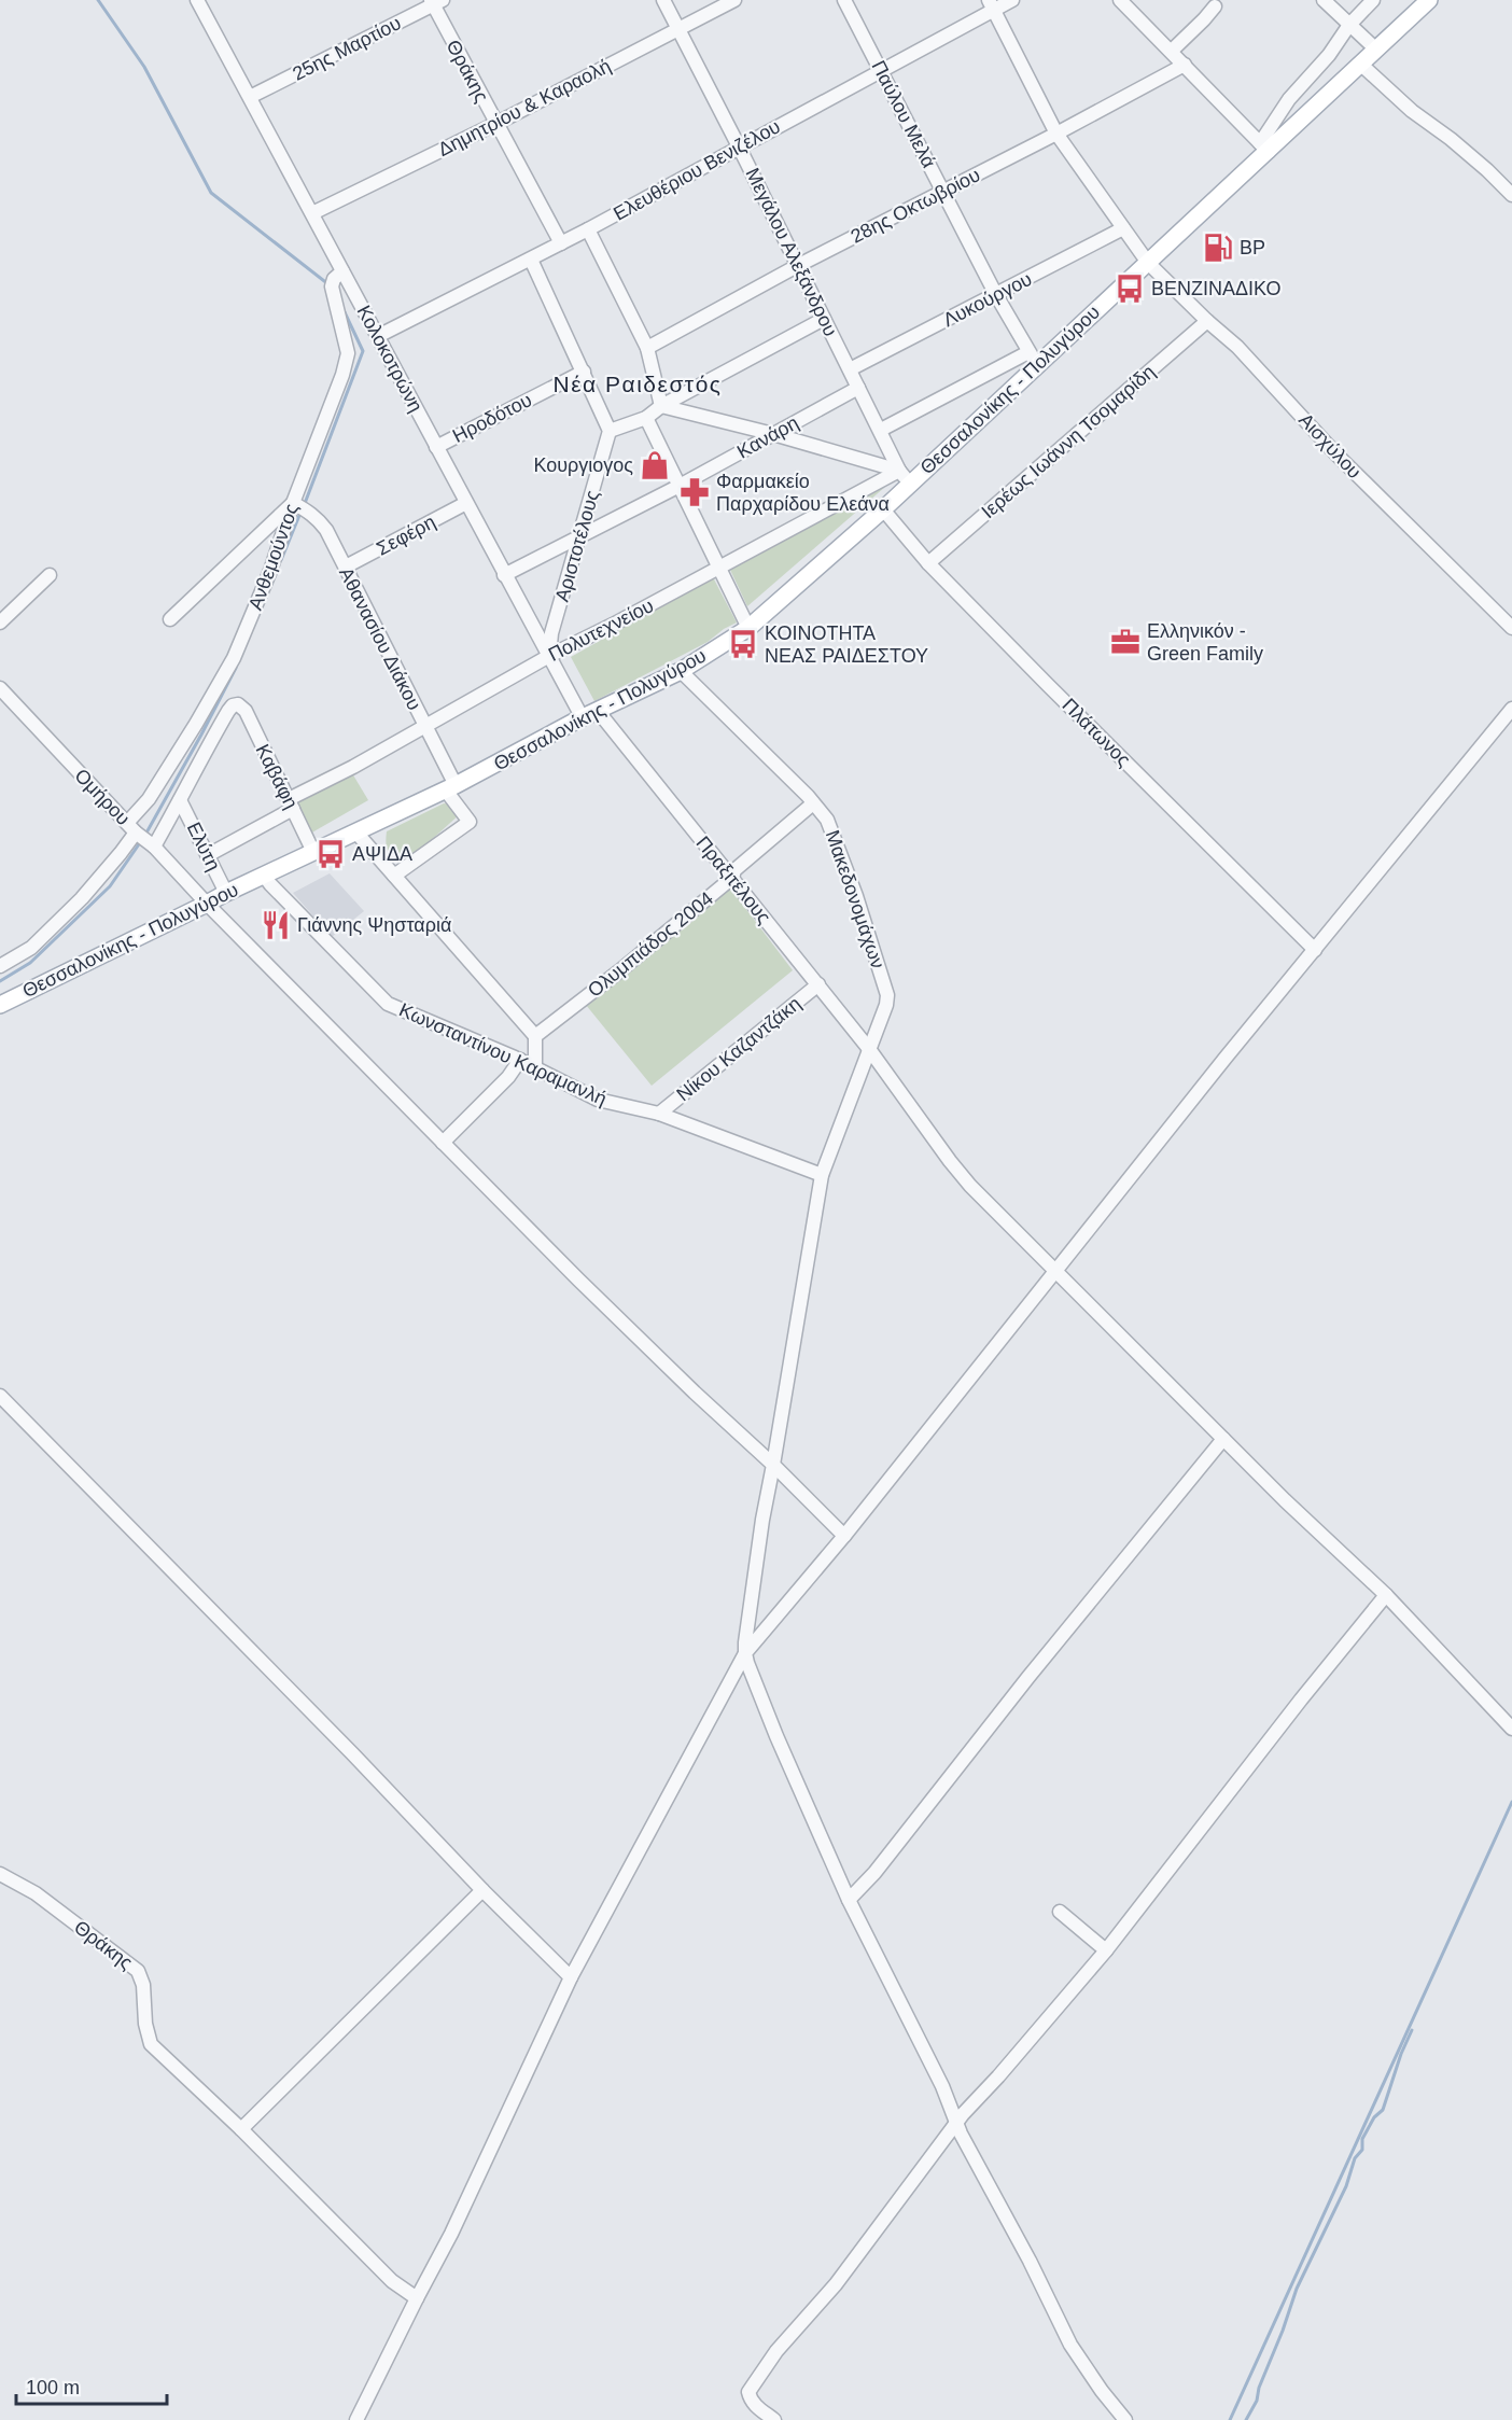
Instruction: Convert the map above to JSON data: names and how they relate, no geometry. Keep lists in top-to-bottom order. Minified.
{"streets":{"main road":["Θεσσαλονίκης - Πολυγύρου"],"street":["25ης Μαρτίου","Θράκης","Δημητρίου & Καραολή","Παύλου Μελά","Ελευθέριου Βενιζέλου","28ης Οκτωβρίου","Μεγάλου Αλεξάνδρου","Λυκούργου","Κολοκοτρώνη","Ηροδότου","Κανάρη","Ιερέως Ιωάννη Τσομαρίδη","Αισχύλου","Σεφέρη","Αριστοτέλους","Ανθεμούντος","Πολυτεχνείου","Αθανασίου Διάκου","Πλάτωνος","Καβάφη","Ομήρου","Ελύτη","Πραξιτέλους","Μακεδονομάχων","Ολυμπιάδος 2004","Νίκου Καζαντζάκη","Κωνσταντίνου Καραμανλή"]},"crossings":[["25ης Μαρτίου","Θράκης"],["25ης Μαρτίου","Κολοκοτρώνη"],["Θράκης","Δημητρίου & Καραολή"],["Θράκης","Ελευθέριου Βενιζέλου"],["Δημητρίου & Καραολή","Μεγάλου Αλεξάνδρου"],["Δημητρίου & Καραολή","Κολοκοτρώνη"],["Παύλου Μελά","Ελευθέριου Βενιζέλου"],["Παύλου Μελά","28ης Οκτωβρίου"],["Παύλου Μελά","Λυκούργου"],["Παύλου Μελά","Θεσσαλονίκης - Πολυγύρου"],["Ελευθέριου Βενιζέλου","Μεγάλου Αλεξάνδρου"],["Ελευθέριου Βενιζέλου","Κολοκοτρώνη"],["Ελευθέριου Βενιζέλου","Αισχύλου"],["28ης Οκτωβρίου","Μεγάλου Αλεξάνδρου"],["28ης Οκτωβρίου","Αισχύλου"],["Μεγάλου Αλεξάνδρου","Λυκούργου"],["Μεγάλου Αλεξάνδρου","Κανάρη"],["Μεγάλου Αλεξάνδρου","Πολυτεχνείου"],["Λυκούργου","Αισχύλου"],["Κολοκοτρώνη","Θεσσαλονίκης - Πολυγύρου"],["Κολοκοτρώνη","Ηροδότου"],["Κολοκοτρώνη","Κανάρη"],["Κολοκοτρώνη","Σεφέρη"],["Κολοκοτρώνη","Αριστοτέλους"],["Κολοκοτρώνη","Ανθεμούντος"],["Κολοκοτρώνη","Πολυτεχνείου"],["Θεσσαλονίκης - Πολυγύρου","Αισχύλου"],["Θεσσαλονίκης - Πολυγύρου","Αθανασίου Διάκου"],["Θεσσαλονίκης - Πολυγύρου","Πλάτωνος"],["Θεσσαλονίκης - Πολυγύρου","Καβάφη"],["Θεσσαλονίκης - Πολυγύρου","Ομήρου"],["Θεσσαλονίκης - Πολυγύρου","Ελύτη"],["Θεσσαλονίκης - Πολυγύρου","Πραξιτέλους"],["Θεσσαλονίκης - Πολυγύρου","Μακεδονομάχων"],["Θεσσαλονίκης - Πολυγύρου","Κωνσταντίνου Καραμανλή"],["Κανάρη","Αριστοτέλους"],["Ιερέως Ιωάννη Τσομαρίδη","Αισχύλου"],["Ιερέως Ιωάννη Τσομαρίδη","Πλάτωνος"],["Σεφέρη","Αθανασίου Διάκου"],["Αριστοτέλους","Πολυτεχνείου"],["Ανθεμούντος","Αθανασίου Διάκου"],["Ανθεμούντος","Ομήρου"],["Πολυτεχνείου","Αθανασίου Διάκου"],["Πολυτεχνείου","Καβάφη"],["Πολυτεχνείου","Ελύτη"],["Καβάφη","Ελύτη"],["Ομήρου","Μακεδονομάχων"],["Πραξιτέλους","Μακεδονομάχων"],["Πραξιτέλους","Ολυμπιάδος 2004"],["Πραξιτέλους","Νίκου Καζαντζάκη"],["Μακεδονομάχων","Ολυμπιάδος 2004"],["Μακεδονομάχων","Κωνσταντίνου Καραμανλή"],["Νίκου Καζαντζάκη","Κωνσταντίνου Καραμανλή"]],"districts":["Νέα Ραιδεστός"],"places":{"fuel station":["BP"],"bus stop":["ΒΕΝΖΙΝΑΔΙΚΟ","ΚΟΙΝΟΤΗΤΑ ΝΕΑΣ ΡΑΙΔΕΣΤΟΥ","ΑΨΙΔΑ"],"shop":["Κουργιογος"],"pharmacy":["Φαρμακείο Παρχαρίδου Ελεάνα"],"office":["Ελληνικόν - Green Family"],"restaurant":["Γιάννης Ψησταριά"]},"scale_bar":"100 m"}
